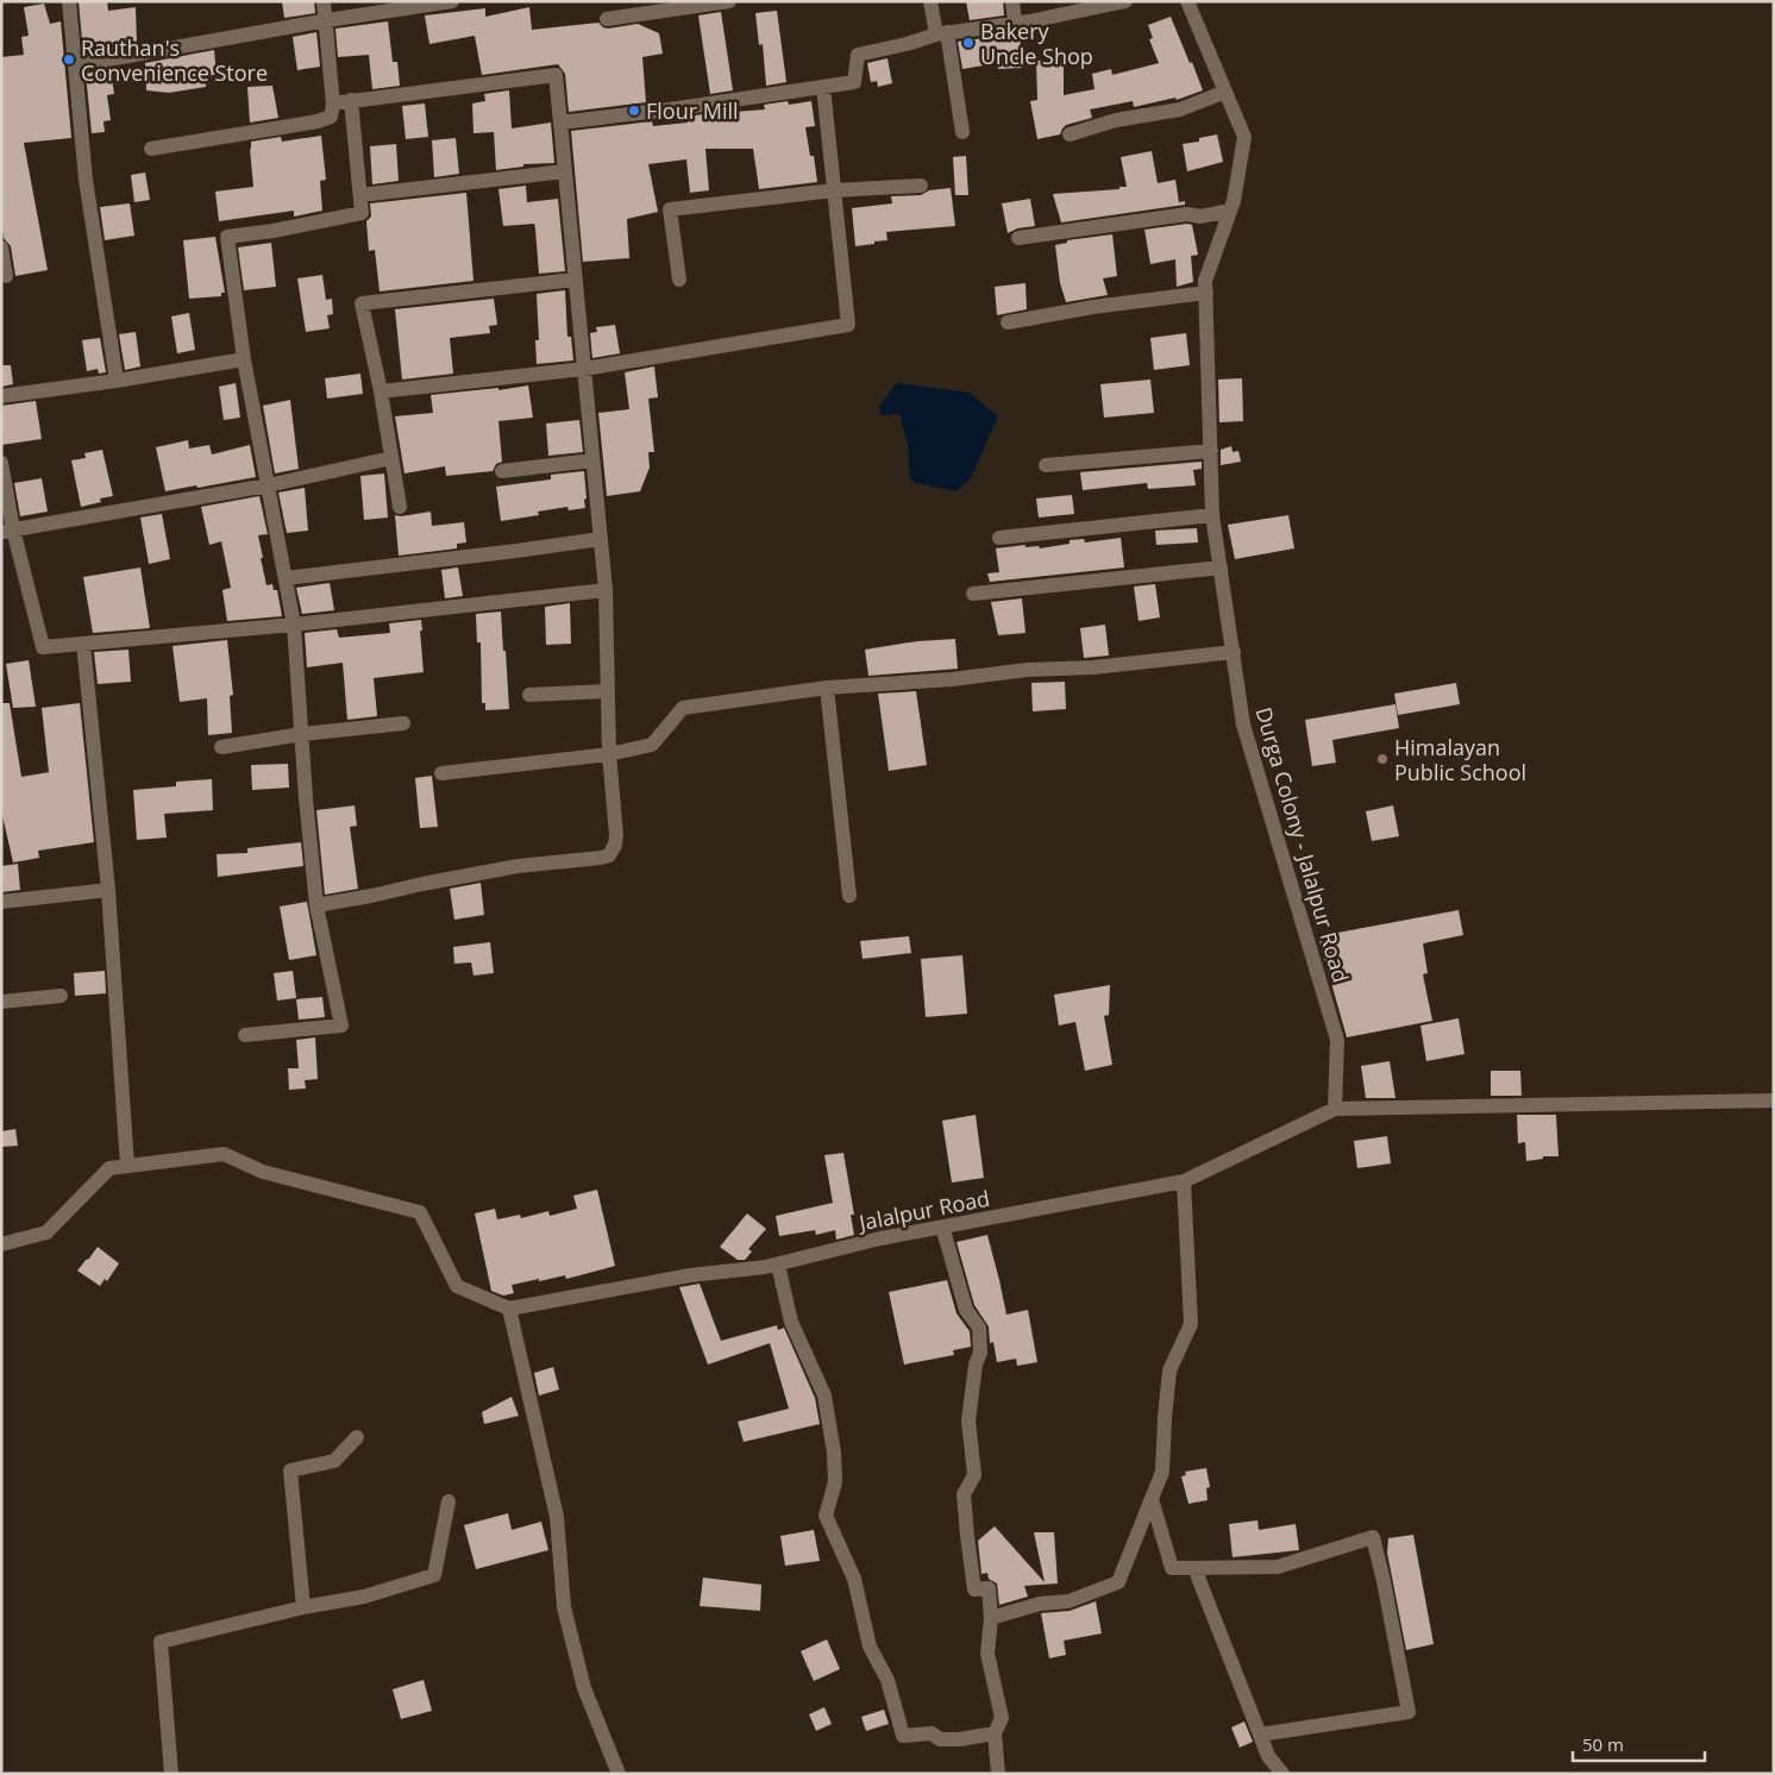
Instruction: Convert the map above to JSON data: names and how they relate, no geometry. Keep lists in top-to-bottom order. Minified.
{"streets":{"street":["Durga Colony - Jalalpur Road","Jalalpur Road"]},"crossings":[["Durga Colony - Jalalpur Road","Jalalpur Road"]],"places":["Bakery Uncle Shop","Rauthan's Convenience Store","Flour Mill","Himalayan Public School"],"scale_bar":"50 m"}
